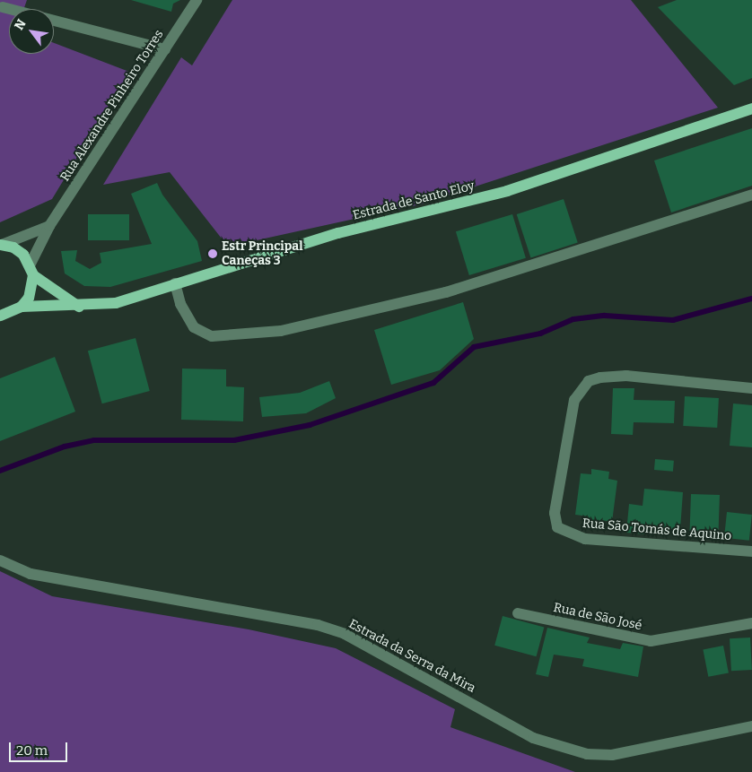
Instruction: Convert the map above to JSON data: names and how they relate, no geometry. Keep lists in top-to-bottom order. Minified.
{"streets":{"main road":["Estrada de Santo Eloy"],"street":["Rua Alexandre Pinheiro Torres","Rua São Tomás de Aquino","Rua de São José","Estrada da Serra da Mira"]},"places":["Estr Principal Caneças 3"],"scale_bar":"20 m","north":"top left"}
